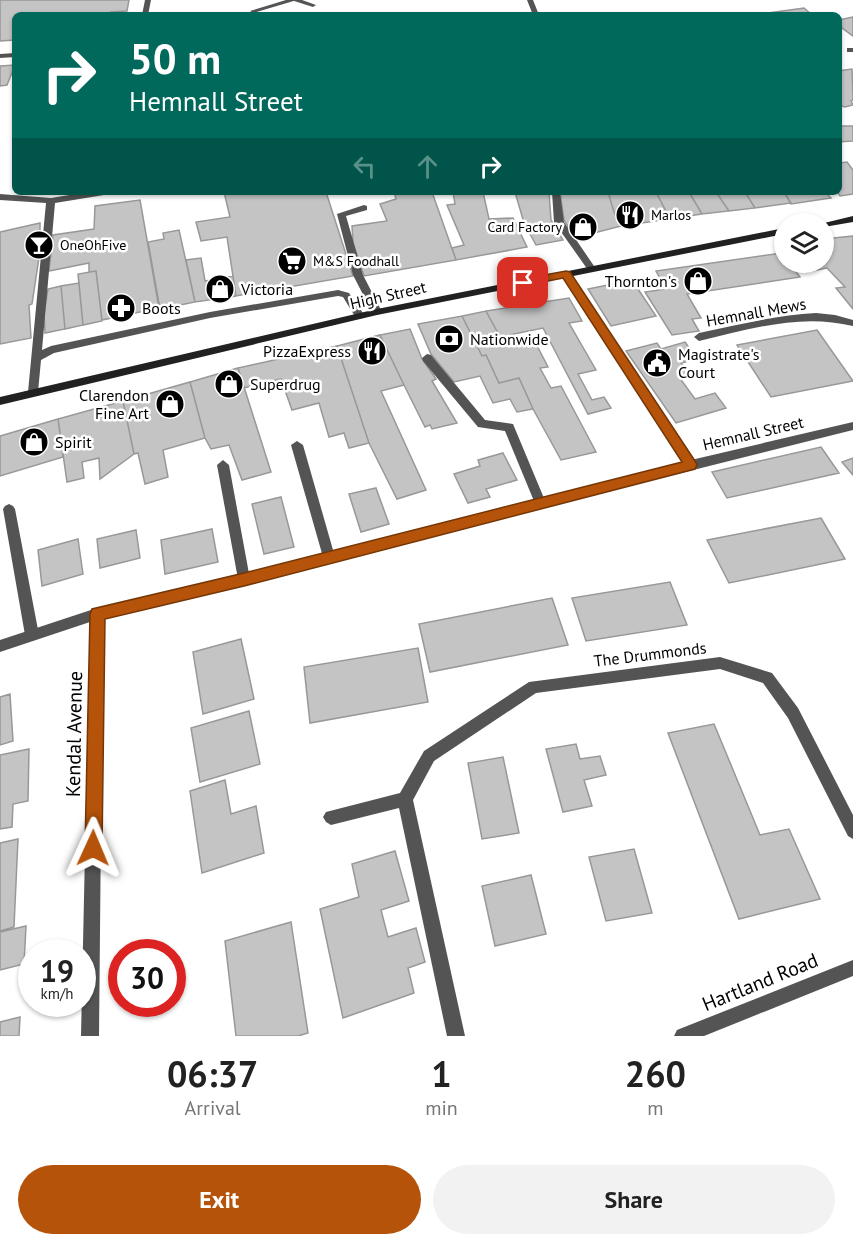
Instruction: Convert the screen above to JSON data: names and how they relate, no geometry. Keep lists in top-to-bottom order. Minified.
{"streets":{"main road":["High Street"],"street":["Hemnall Mews","Hemnall Street","The Drummonds","Kendal Avenue","Hartland Road"]},"crossings":[["Hemnall Street","Kendal Avenue"]],"places":{"restaurant":["Marlos","PizzaExpress"],"shop":["Card Factory","Thornton's","Victoria","Superdrug","Clarendon Fine Art","Spirit"],"bar":["OneOhFive"],"supermarket":["M&S Foodhall"],"pharmacy":["Boots"],"bank":["Nationwide"],"public building":["Magistrate's Court"]},"page":{"turn":["50 m","Hemnall Street"],"speed":"19 km/h","limit":"30","eta":["06:37","Arrival","1","min","260","m"],"buttons":["Exit","Share"]}}
